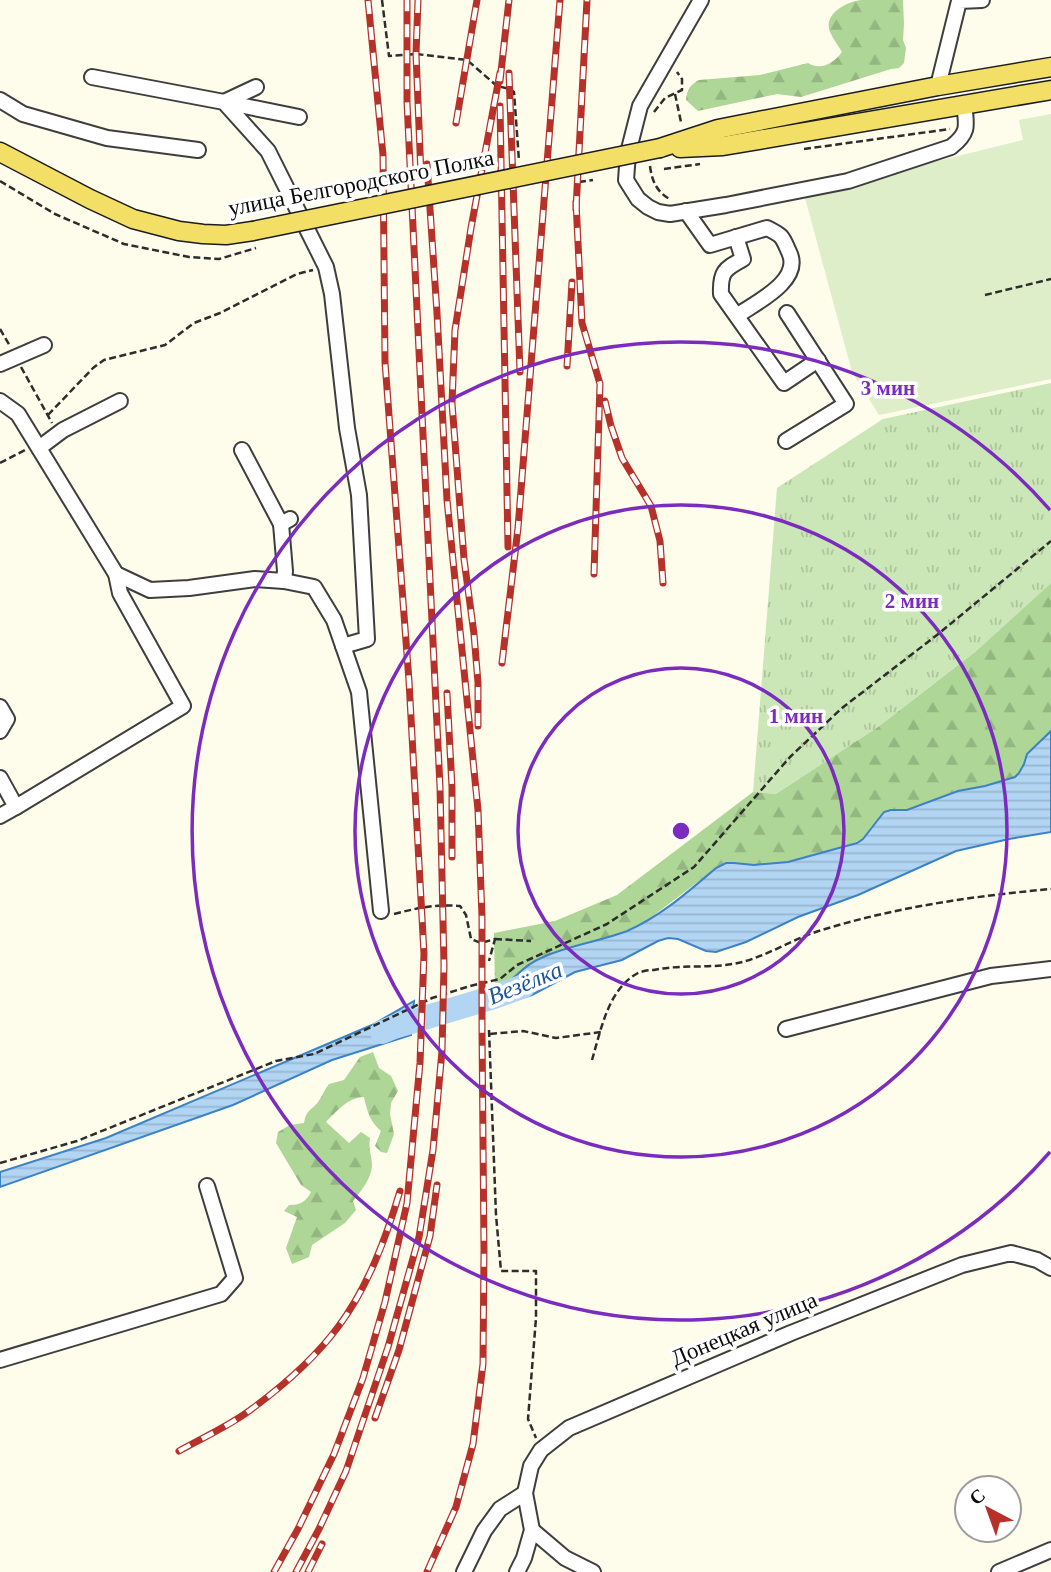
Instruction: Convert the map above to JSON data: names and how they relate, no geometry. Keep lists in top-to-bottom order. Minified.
{"streets":{"main road":["улица Белгородского Полка"],"street":["Донецкая улица"]},"water":["Везёлка"],"north":"top left","rings":["3 мин","2 мин","1 мин"]}
